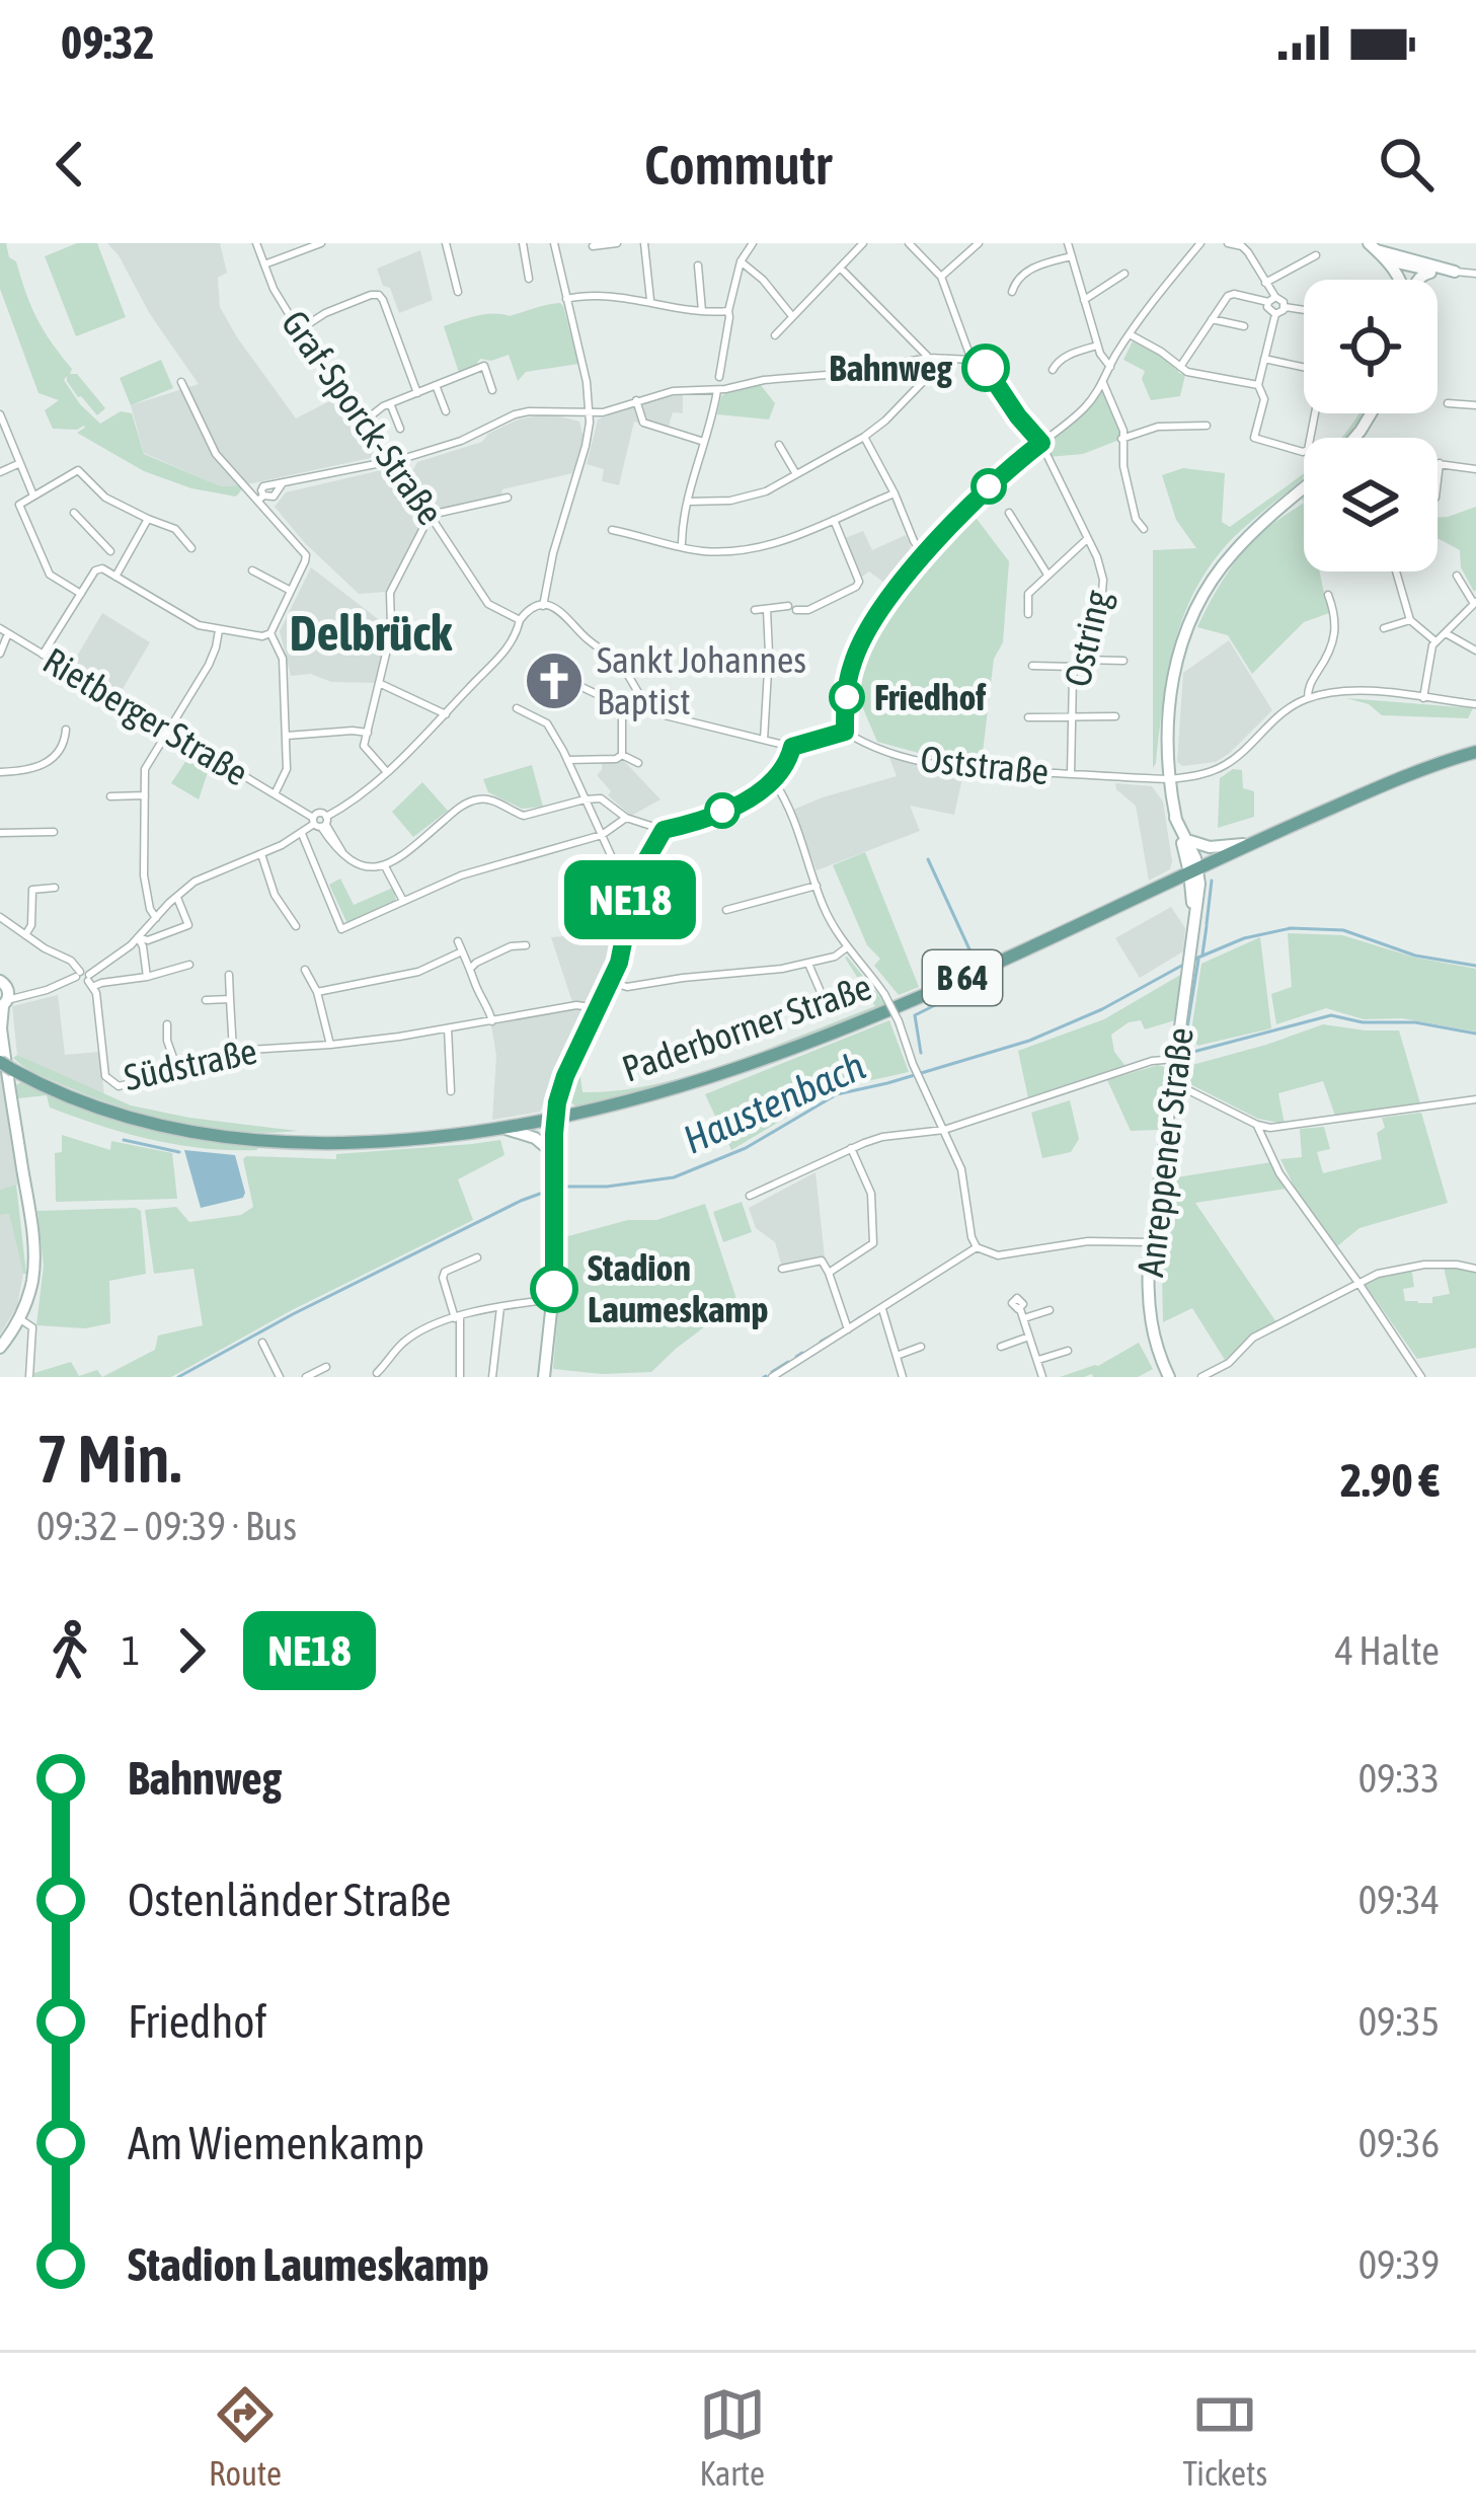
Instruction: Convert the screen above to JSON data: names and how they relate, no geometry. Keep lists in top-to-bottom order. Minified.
{"streets":{"main road":["B 64","Paderborner Straße","Anreppener Straße"],"street":["Graf-Sporck-Straße","Ostring","Rietberger Straße","Oststraße","Südstraße"]},"crossings":[["Ostring","Oststraße"],["Paderborner Straße","Anreppener Straße"]],"districts":["Delbrück"],"water":["Haustenbach"],"places":{"other":["Bahnweg","Friedhof","Stadion Laumeskamp"],"church":["Sankt Johannes Baptist"]},"lines":["bus line NE18"],"page":{"status":"09:32","header":"Commutr","on_map":"NE18","heading":["7 Min.","09:32 – 09:39 · Bus","2.90 €"],"legs":["1","NE18","4 Halte"],"list":[{"name":"Bahnweg","value":"09:33"},{"name":"Ostenländer Straße","value":"09:34"},{"name":"Friedhof","value":"09:35"},{"name":"Am Wiemenkamp","value":"09:36"},{"name":"Stadion Laumeskamp","value":"09:39"}],"tabs":["Route","Karte","Tickets"]}}
